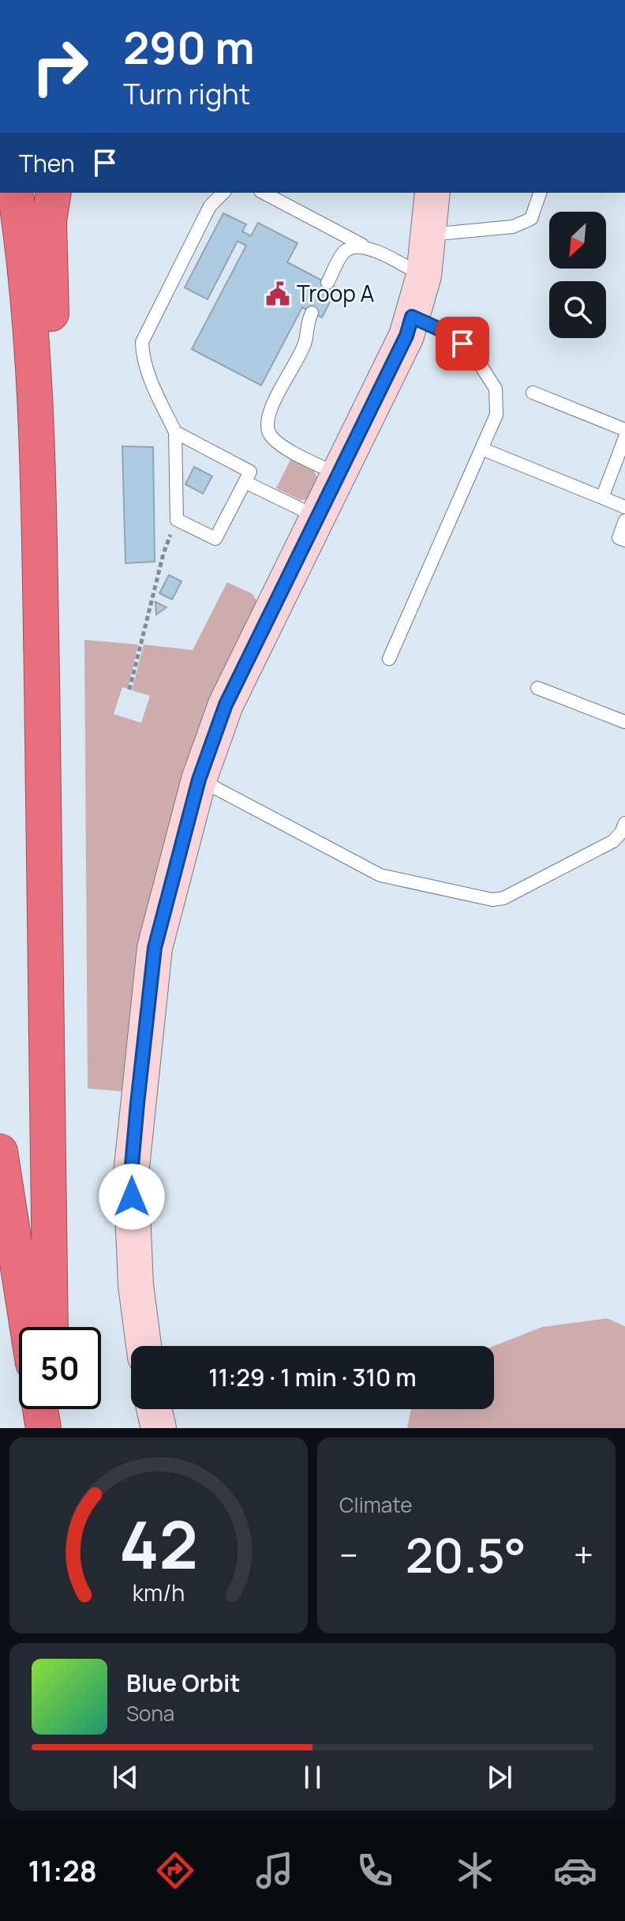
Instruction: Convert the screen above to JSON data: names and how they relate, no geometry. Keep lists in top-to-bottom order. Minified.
{"places":{"public building":["Troop A"]},"north":"bottom left","page":{"turn":["290 m","Turn right"],"then":"Then","limit":"50","trip":"11:29 · 1 min · 310 m","tile":"Climate","heat":["−","20.5°","+"],"song":["Blue Orbit","Sona"],"tabs":"11:28","gauge":["42","km/h"]}}
